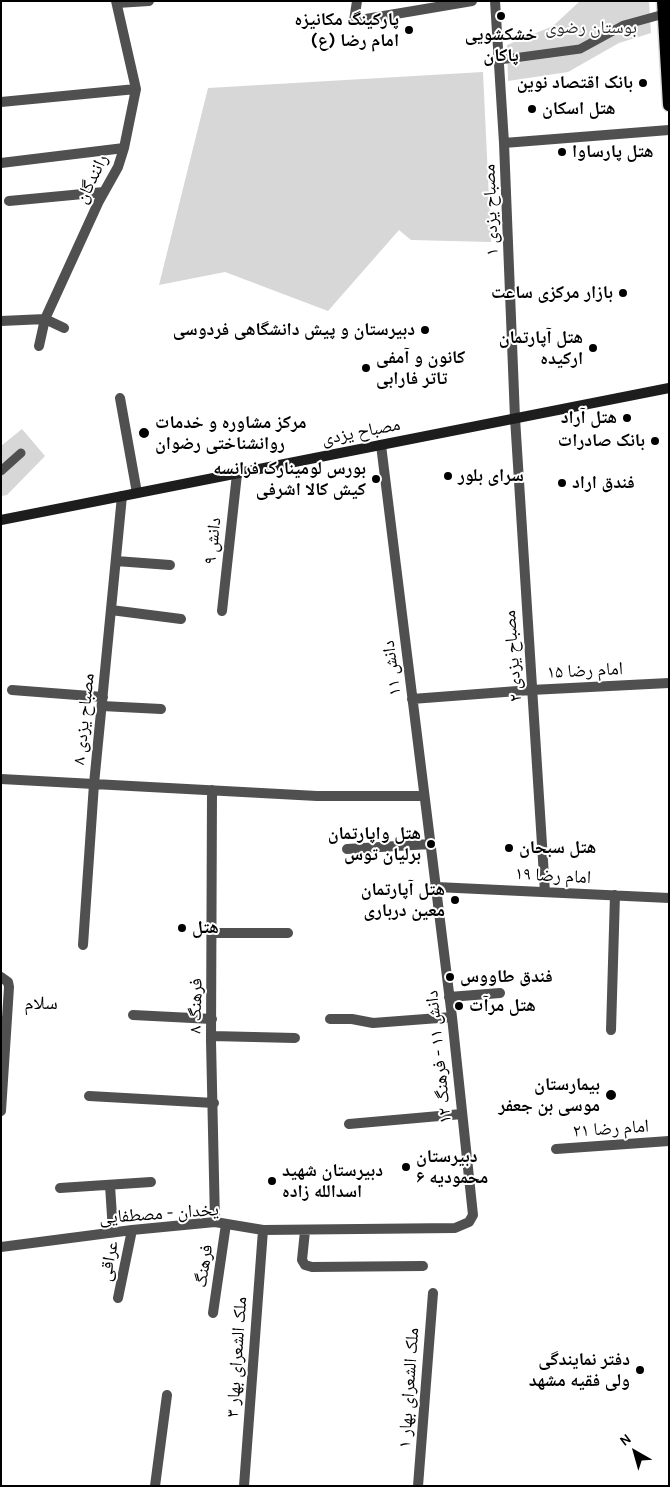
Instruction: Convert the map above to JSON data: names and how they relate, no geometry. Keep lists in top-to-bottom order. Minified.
{"streets":{"main road":["مصباح یزدی"],"street":["رانندگان","مصباح یزدی ۱","دانش ۹","مصباح یزدی ۲","دانش ۱۱","امام رضا ۱۵","مصباح یزدی ۸","امام رضا ۱۹","فرهنگ ۸","دانش ۱۱ - فرهنگ ۱۲","امام رضا ۲۱","یخدان - مصطفایی","عراقی","فرهنگ","ملک الشعرای بهار ۳","ملک الشعرای بهار ۱"]},"crossings":[["مصباح یزدی ۱","مصباح یزدی"],["مصباح یزدی ۱","مصباح یزدی ۲"],["مصباح یزدی","دانش ۹"],["مصباح یزدی","مصباح یزدی ۲"],["مصباح یزدی","دانش ۱۱"],["مصباح یزدی","مصباح یزدی ۸"],["مصباح یزدی ۲","امام رضا ۱۵"],["مصباح یزدی ۲","امام رضا ۱۹"],["دانش ۱۱","امام رضا ۱۵"],["دانش ۱۱","امام رضا ۱۹"],["دانش ۱۱","دانش ۱۱ - فرهنگ ۱۲"],["امام رضا ۱۹","دانش ۱۱ - فرهنگ ۱۲"],["فرهنگ ۸","یخدان - مصطفایی"],["دانش ۱۱ - فرهنگ ۱۲","یخدان - مصطفایی"],["یخدان - مصطفایی","عراقی"],["یخدان - مصطفایی","فرهنگ"],["یخدان - مصطفایی","ملک الشعرای بهار ۳"]],"districts":["سلام"],"parks":["بوستان رضوی"],"places":["خشکشویی پاکان","پارکینگ مکانیزه امام رضا (ع)","بانک اقتصاد نوین","هتل اسکان","هتل پارساوا","بازار مرکزی ساعت","دبیرستان و پیش دانشگاهی فردوسی","هتل آپارتمان ارکیده","کانون و آمفی تاتر فارابی","هتل آراد","مرکز مشاوره و خدمات روانشناختی رضوان","بانک صادرات","سرای بلور","بورس لومینارک فرانسه کیش کالا اشرفی","فندق اراد","هتل واپارتمان برلیان توس","هتل سبحان","هتل آپارتمان معین درباری","هتل","فندق طاووس","هتل مرآت","بیمارستان موسی بن جعفر","دبیرستان محمودیه ۶","دبیرستان شهید اسدالله زاده","دفتر نمایندگی ولی فقیه مشهد"],"north":"top left"}
